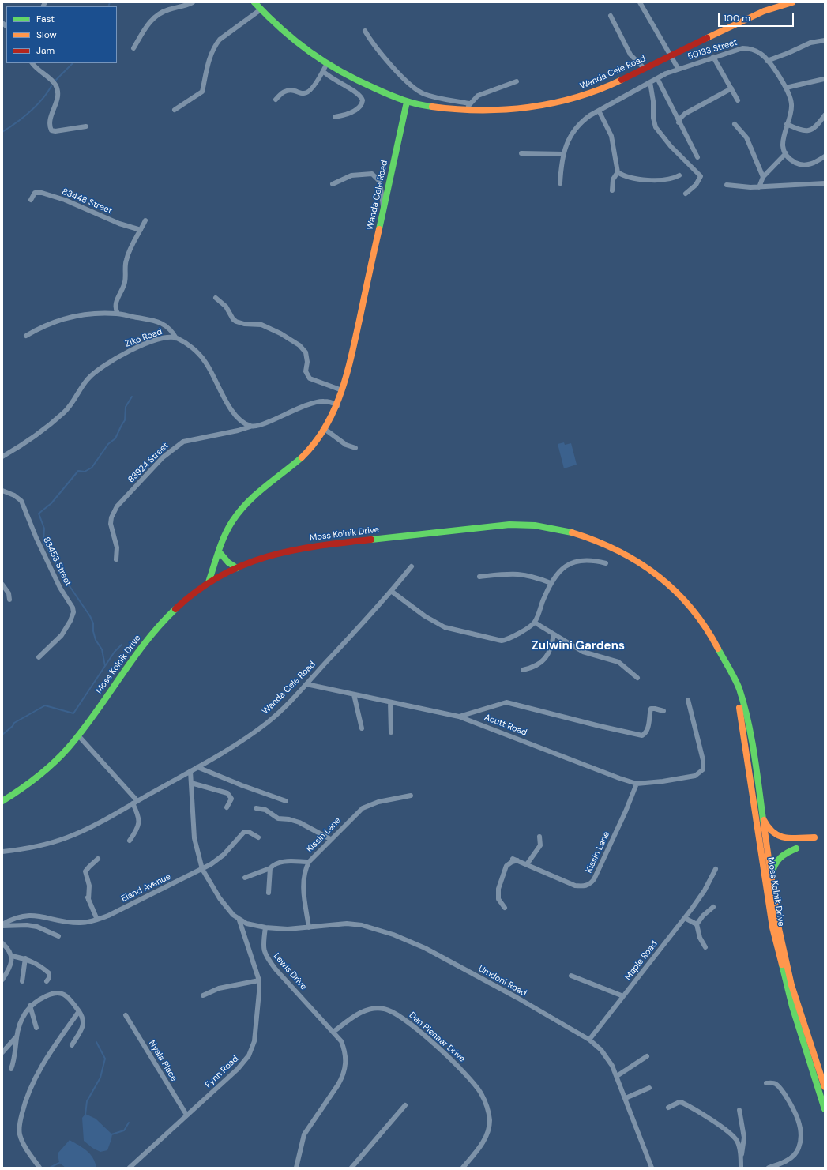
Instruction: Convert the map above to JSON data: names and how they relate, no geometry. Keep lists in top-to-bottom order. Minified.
{"streets":{"main road":["Wanda Cele Road","Moss Kolnik Drive"],"street":["50133 Street","83448 Street","Ziko Road","83924 Street","83453 Street","Acutt Road","Kissin Lane","Eland Avenue","Maple Road","Lewis Drive","Umdoni Road","Dan Pienaar Drive","Nyala Place","Fynn Road"]},"crossings":[["Wanda Cele Road","Moss Kolnik Drive"],["Wanda Cele Road","Acutt Road"],["Ziko Road","83924 Street"],["Acutt Road","Kissin Lane"],["Kissin Lane","Umdoni Road"],["Maple Road","Umdoni Road"],["Lewis Drive","Umdoni Road"],["Lewis Drive","Dan Pienaar Drive"],["Nyala Place","Fynn Road"]],"districts":["Zulwini Gardens"],"legend":["Fast","Slow","Jam"],"scale_bar":"100 m"}
